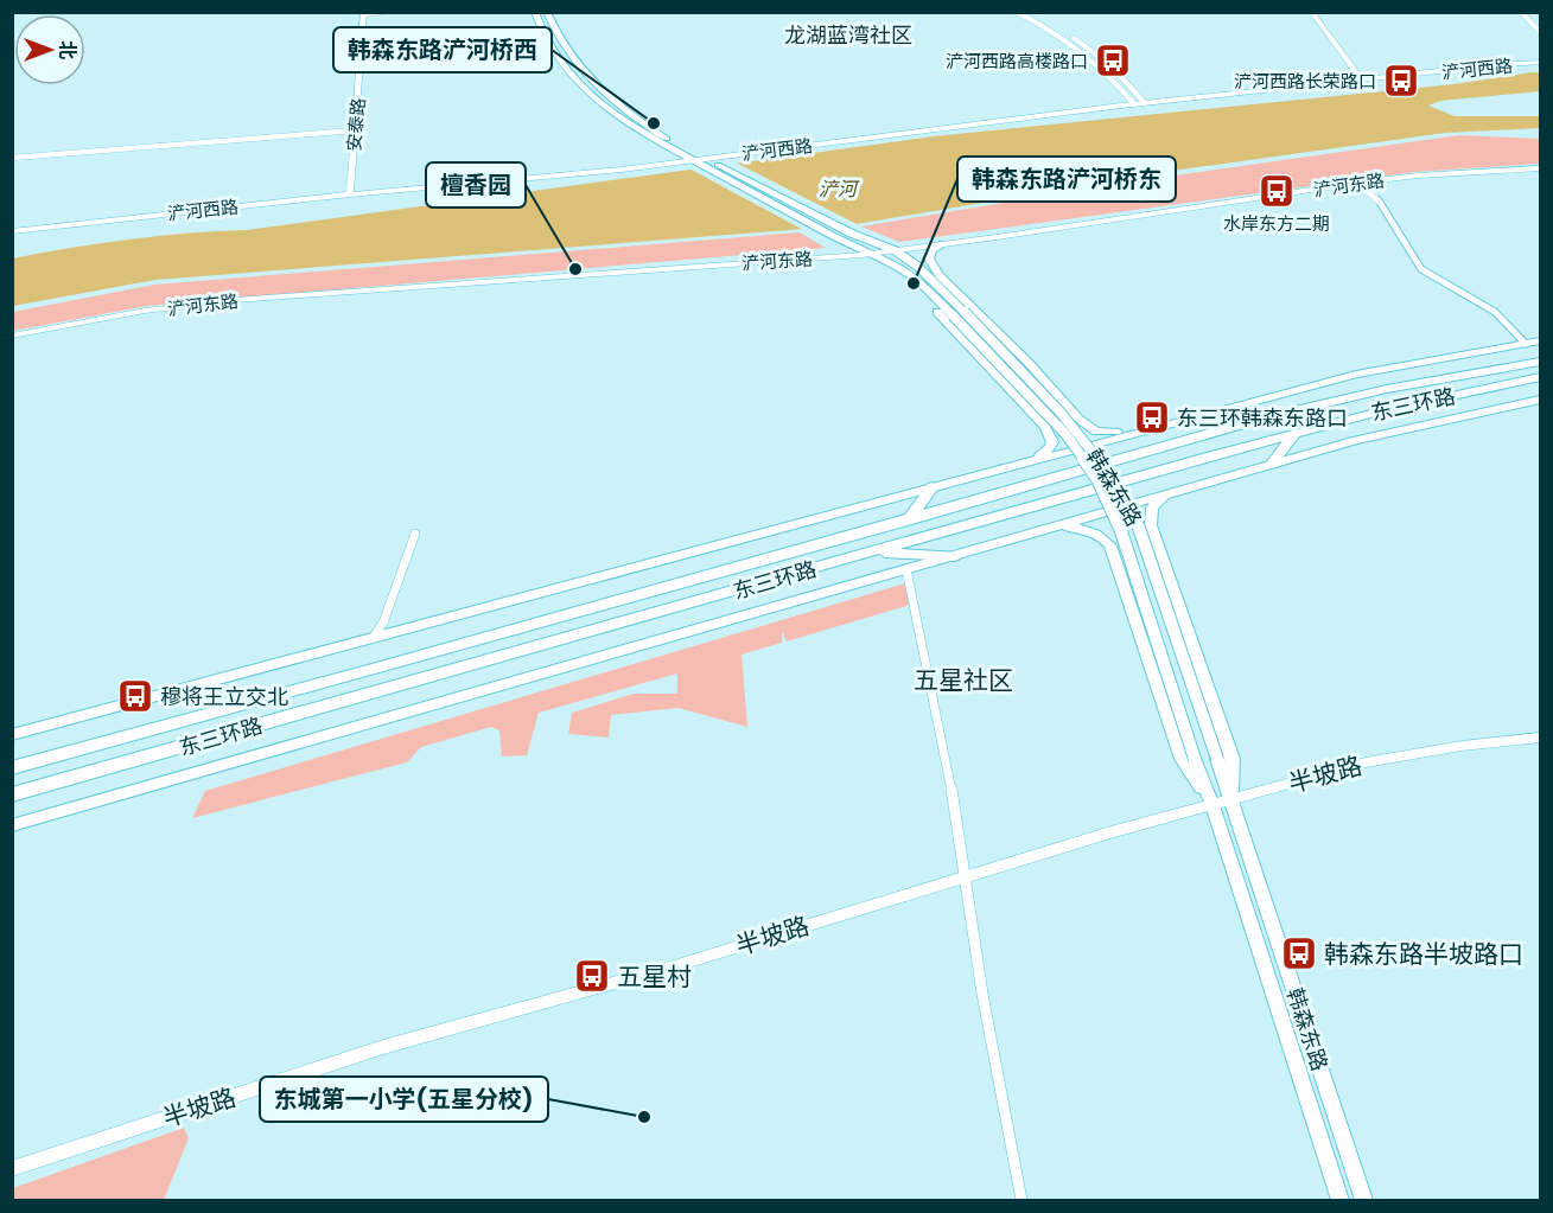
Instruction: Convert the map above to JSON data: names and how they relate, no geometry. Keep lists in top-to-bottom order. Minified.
{"streets":{"highway":["东三环路"],"main road":["韩森东路"],"street":["浐河西路","安泰路","浐河东路","半坡路"]},"crossings":[["浐河西路","安泰路"],["浐河西路","韩森东路"],["浐河东路","韩森东路"],["韩森东路","半坡路"]],"districts":["龙湖蓝湾社区","五星社区"],"water":["浐河"],"places":{"bus stop":["浐河西路高楼路口","浐河西路长荣路口","水岸东方二期","东三环韩森东路口","穆将王立交北","韩森东路半坡路口","五星村"],"other":["韩森东路浐河桥西","檀香园","韩森东路浐河桥东","东城第一小学(五星分校)"]},"north":"right"}
